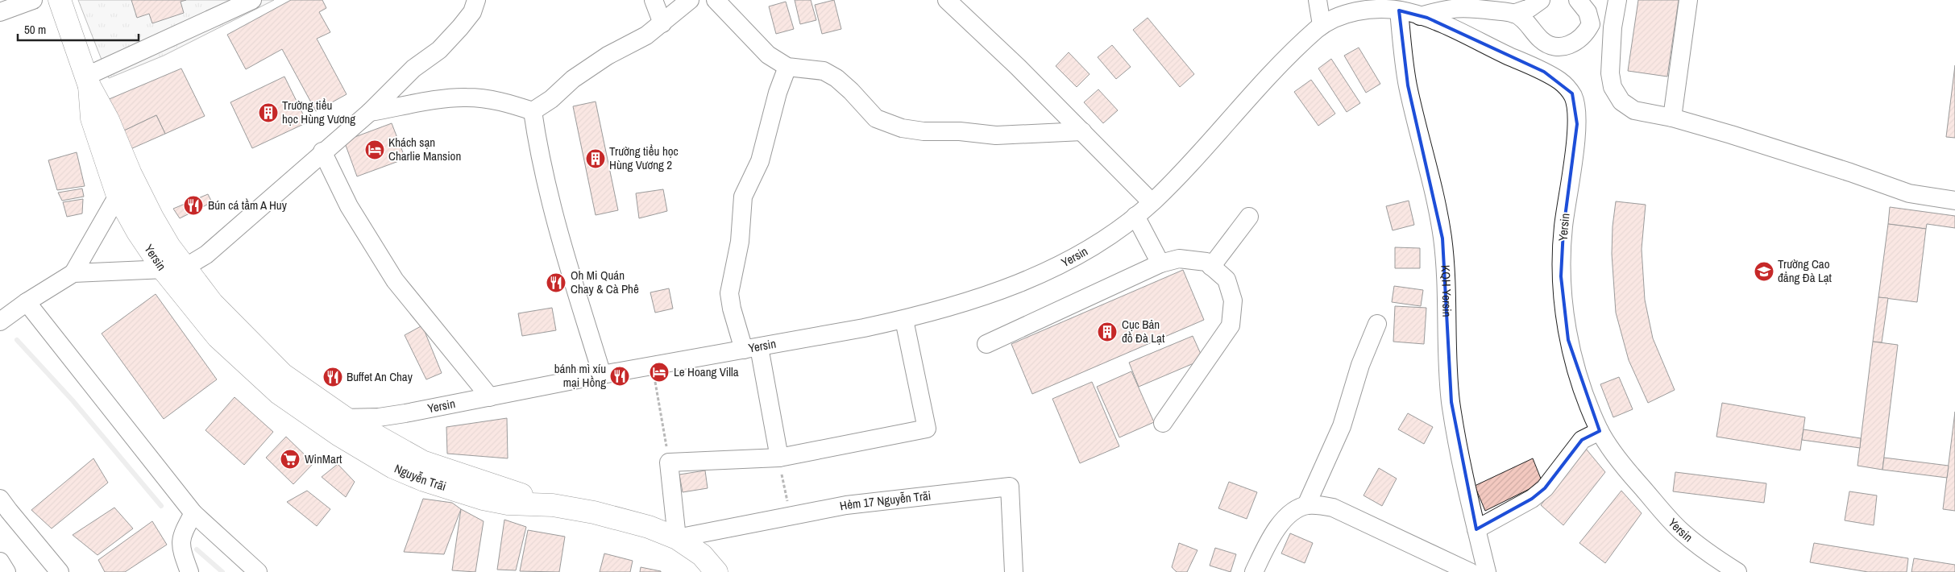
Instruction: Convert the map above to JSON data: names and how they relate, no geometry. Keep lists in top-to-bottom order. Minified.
{"streets":{"main road":["Yersin","Nguyễn Trãi"],"street":["KQH Yersin","Hẻm 17 Nguyễn Trãi"]},"crossings":[["Yersin","KQH Yersin"],["Yersin","Nguyễn Trãi"],["Nguyễn Trãi","Hẻm 17 Nguyễn Trãi"]],"places":{"building":["Trường tiểu học Hùng Vương","Trường tiểu học Hùng Vương 2","Cục Bản đồ Đà Lạt"],"hotel":["Khách sạn Charlie Mansion","Le Hoang Villa"],"restaurant":["Bún cá tầm A Huy","Oh Mi Quán Chay & Cà Phê","bánh mì xíu mại Hồng","Buffet An Chay"],"school or university":["Trường Cao đẳng Đà Lạt"],"supermarket":["WinMart"]},"scale_bar":"50 m"}
